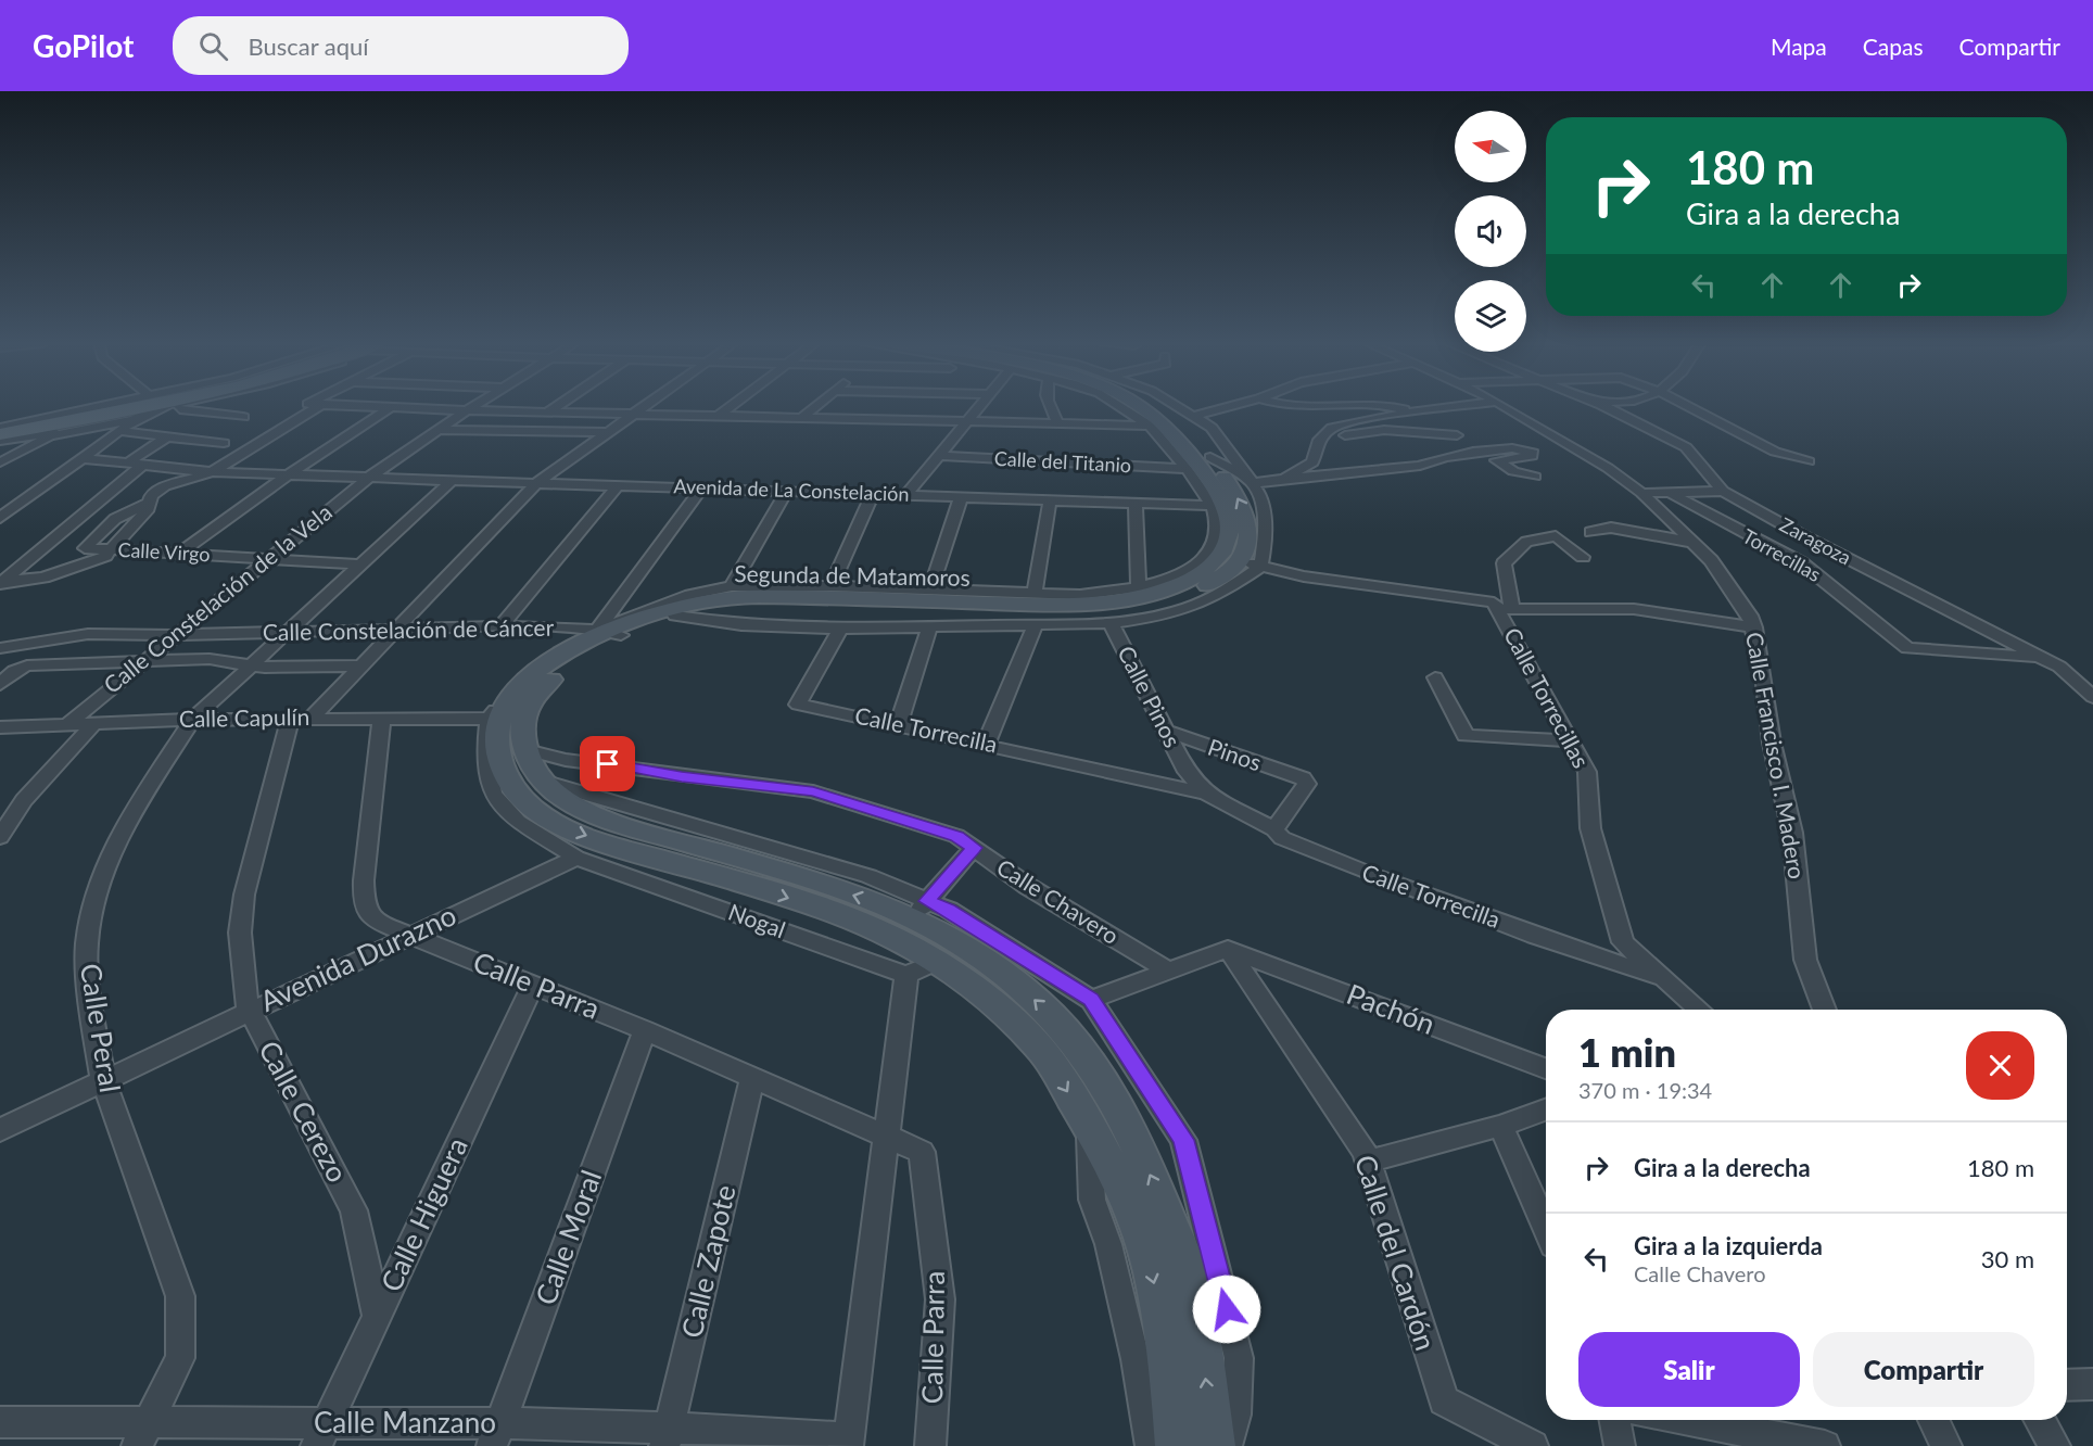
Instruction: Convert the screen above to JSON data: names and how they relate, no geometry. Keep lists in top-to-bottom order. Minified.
{"streets":{"main road":["Segunda de Matamoros"],"street":["Calle del Titanio","Avenida de La Constelación","Zaragoza","Calle Virgo","Torrecillas","Calle Constelación de la Vela","Calle Constelación de Cáncer","Calle Pinos","Calle Torrecillas","Calle Capulín","Calle Torrecilla","Pinos","Calle Francisco I. Madero","Calle Chavero","Nogal","Avenida Durazno","Calle Parra","Pachón","Calle Peral","Calle Cerezo","Calle Higuera","Calle Moral","Calle del Cardón","Calle Zapote","Calle Manzano"]},"crossings":[["Avenida de La Constelación","Calle Constelación de la Vela"],["Avenida de La Constelación","Calle Constelación de Cáncer"],["Avenida de La Constelación","Calle Peral"],["Zaragoza","Torrecillas"],["Calle Virgo","Calle Constelación de la Vela"],["Calle Virgo","Calle Peral"],["Torrecillas","Calle Francisco I. Madero"],["Segunda de Matamoros","Calle Constelación de Cáncer"],["Segunda de Matamoros","Calle Chavero"],["Calle Constelación de la Vela","Calle Constelación de Cáncer"],["Calle Constelación de la Vela","Calle Capulín"],["Calle Constelación de Cáncer","Calle Peral"],["Calle Pinos","Calle Torrecilla"],["Calle Pinos","Pinos"],["Calle Torrecillas","Calle Torrecilla"],["Calle Torrecillas","Calle Francisco I. Madero"],["Calle Capulín","Calle Parra"],["Calle Capulín","Calle Peral"],["Calle Capulín","Calle Cerezo"],["Calle Torrecilla","Pinos"],["Nogal","Avenida Durazno"],["Avenida Durazno","Calle Parra"],["Avenida Durazno","Calle Peral"],["Avenida Durazno","Calle Cerezo"],["Calle Parra","Calle Higuera"],["Calle Parra","Calle Moral"],["Calle Parra","Calle Zapote"],["Pachón","Calle del Cardón"],["Calle Peral","Calle Manzano"],["Calle Cerezo","Calle Higuera"],["Calle Higuera","Calle Manzano"],["Calle Moral","Calle Manzano"],["Calle Zapote","Calle Manzano"]],"north":"left","page":{"header":"GoPilot","search":"Buscar aquí","nav":["Mapa","Capas","Compartir"],"turn":["180 m","Gira a la derecha"],"heading":["1 min","370 m · 19:34"],"list":[{"name":"Gira a la derecha","value":"180 m"},{"name":"Gira a la izquierda","note":"Calle Chavero","value":"30 m"}],"buttons":["Salir","Compartir"]}}
